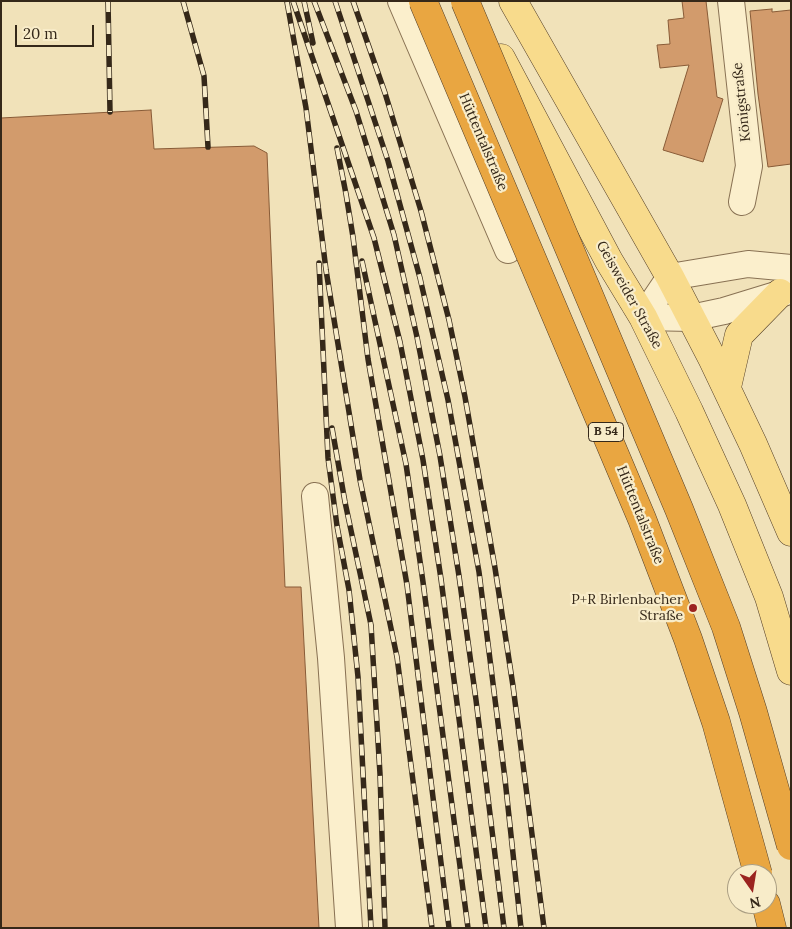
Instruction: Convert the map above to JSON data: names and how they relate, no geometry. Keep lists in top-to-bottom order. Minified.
{"streets":{"highway":["Hüttentalstraße","B 54"],"main road":["Geisweider Straße"],"street":["Königstraße"]},"places":["P+R Birlenbacher Straße"],"scale_bar":"20 m","north":"bottom"}
